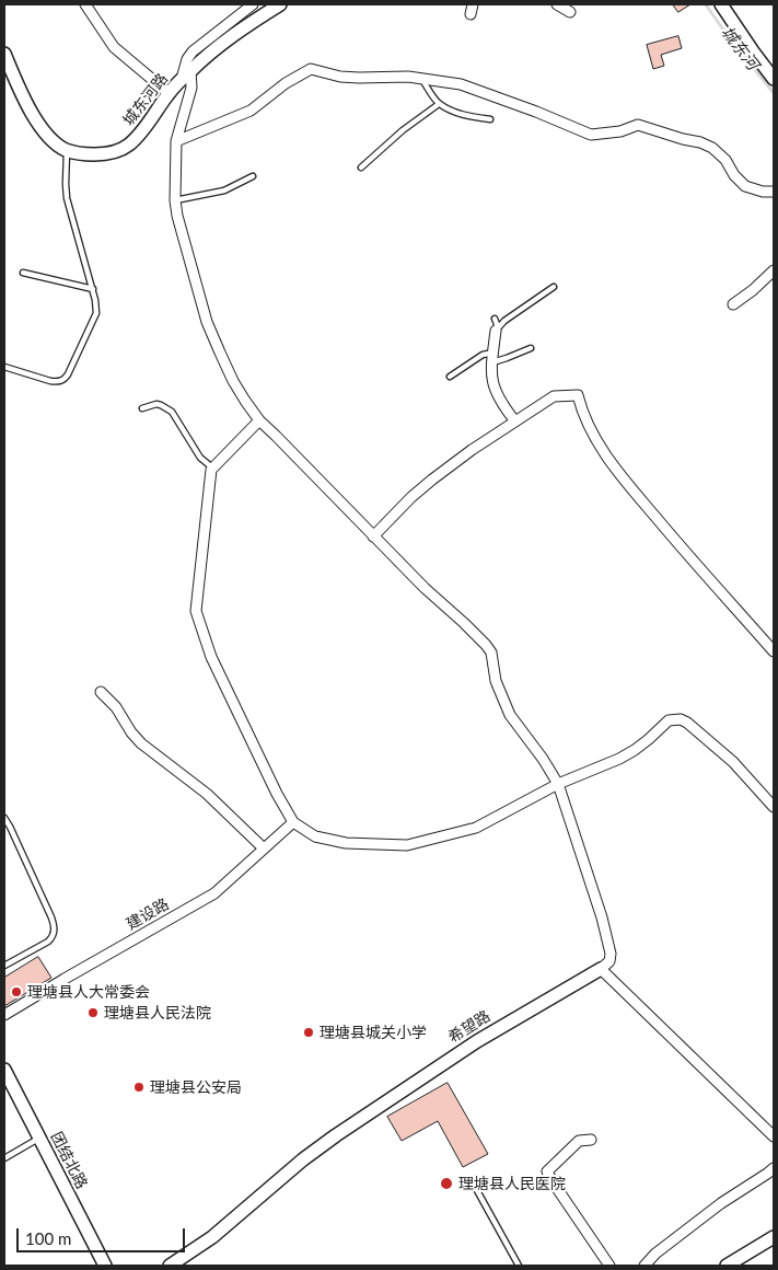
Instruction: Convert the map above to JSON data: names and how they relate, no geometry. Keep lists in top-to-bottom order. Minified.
{"streets":{"street":["城东河路","建设路","希望路","团结北路"]},"water":["城东河"],"places":["理塘县人大常委会","理塘县人民法院","理塘县城关小学","理塘县公安局","理塘县人民医院"],"scale_bar":"100 m"}
